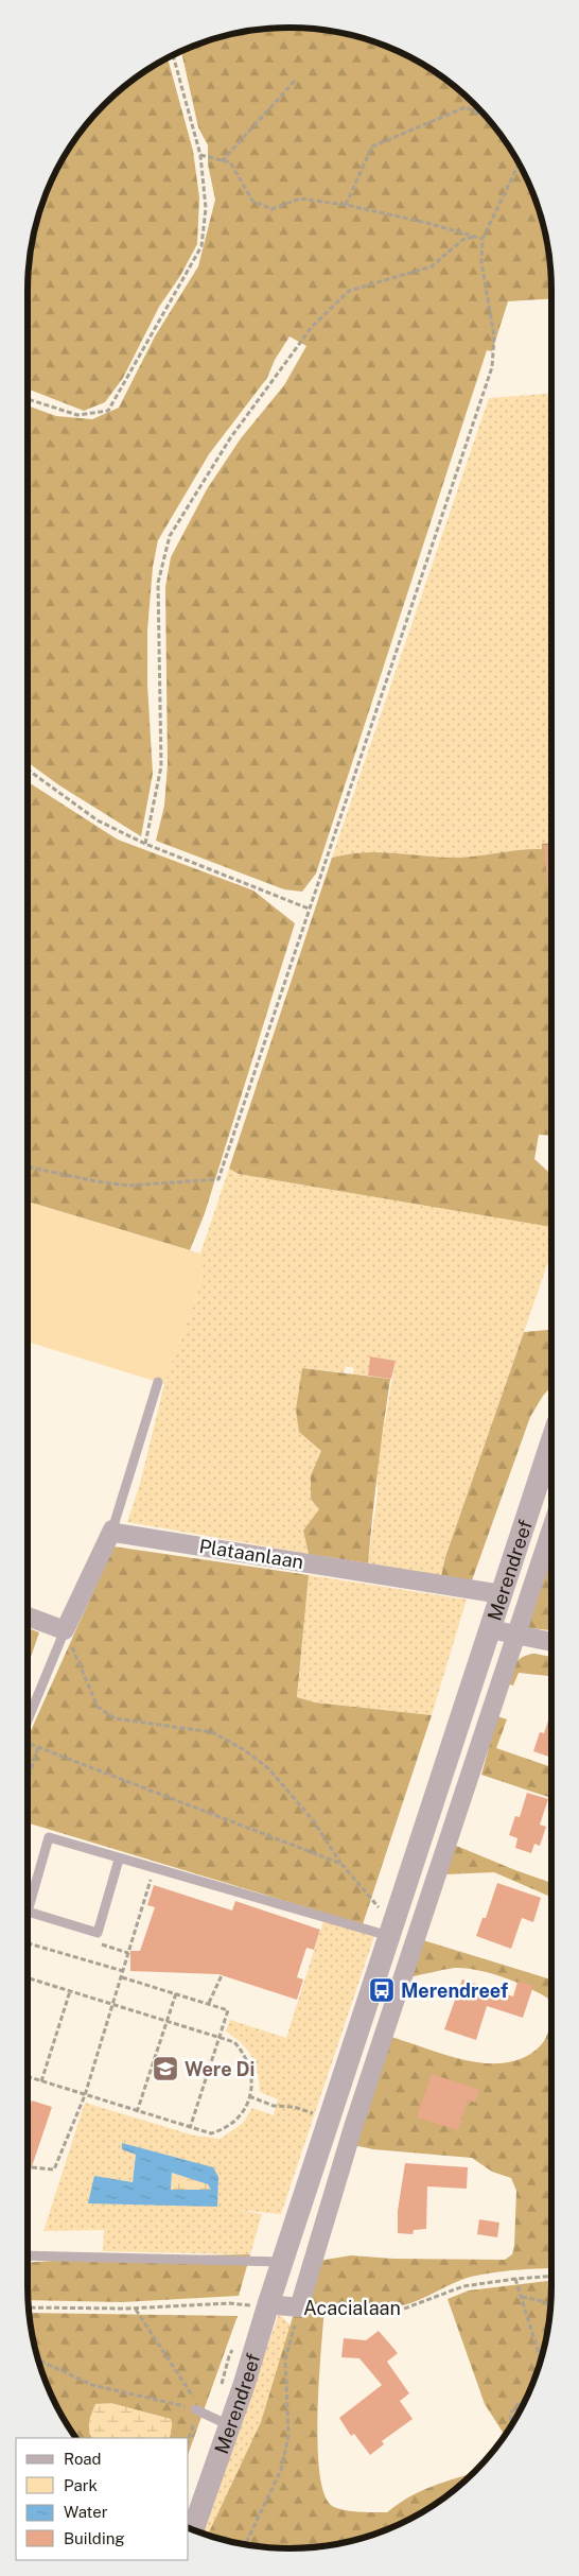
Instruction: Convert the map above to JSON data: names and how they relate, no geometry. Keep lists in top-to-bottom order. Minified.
{"streets":{"street":["Plataanlaan","Merendreef","Acacialaan"]},"crossings":[["Plataanlaan","Merendreef"],["Merendreef","Acacialaan"]],"places":{"bus stop":["Merendreef"],"school or university":["Were Di"]},"legend":["Road","Park","Water","Building"]}
